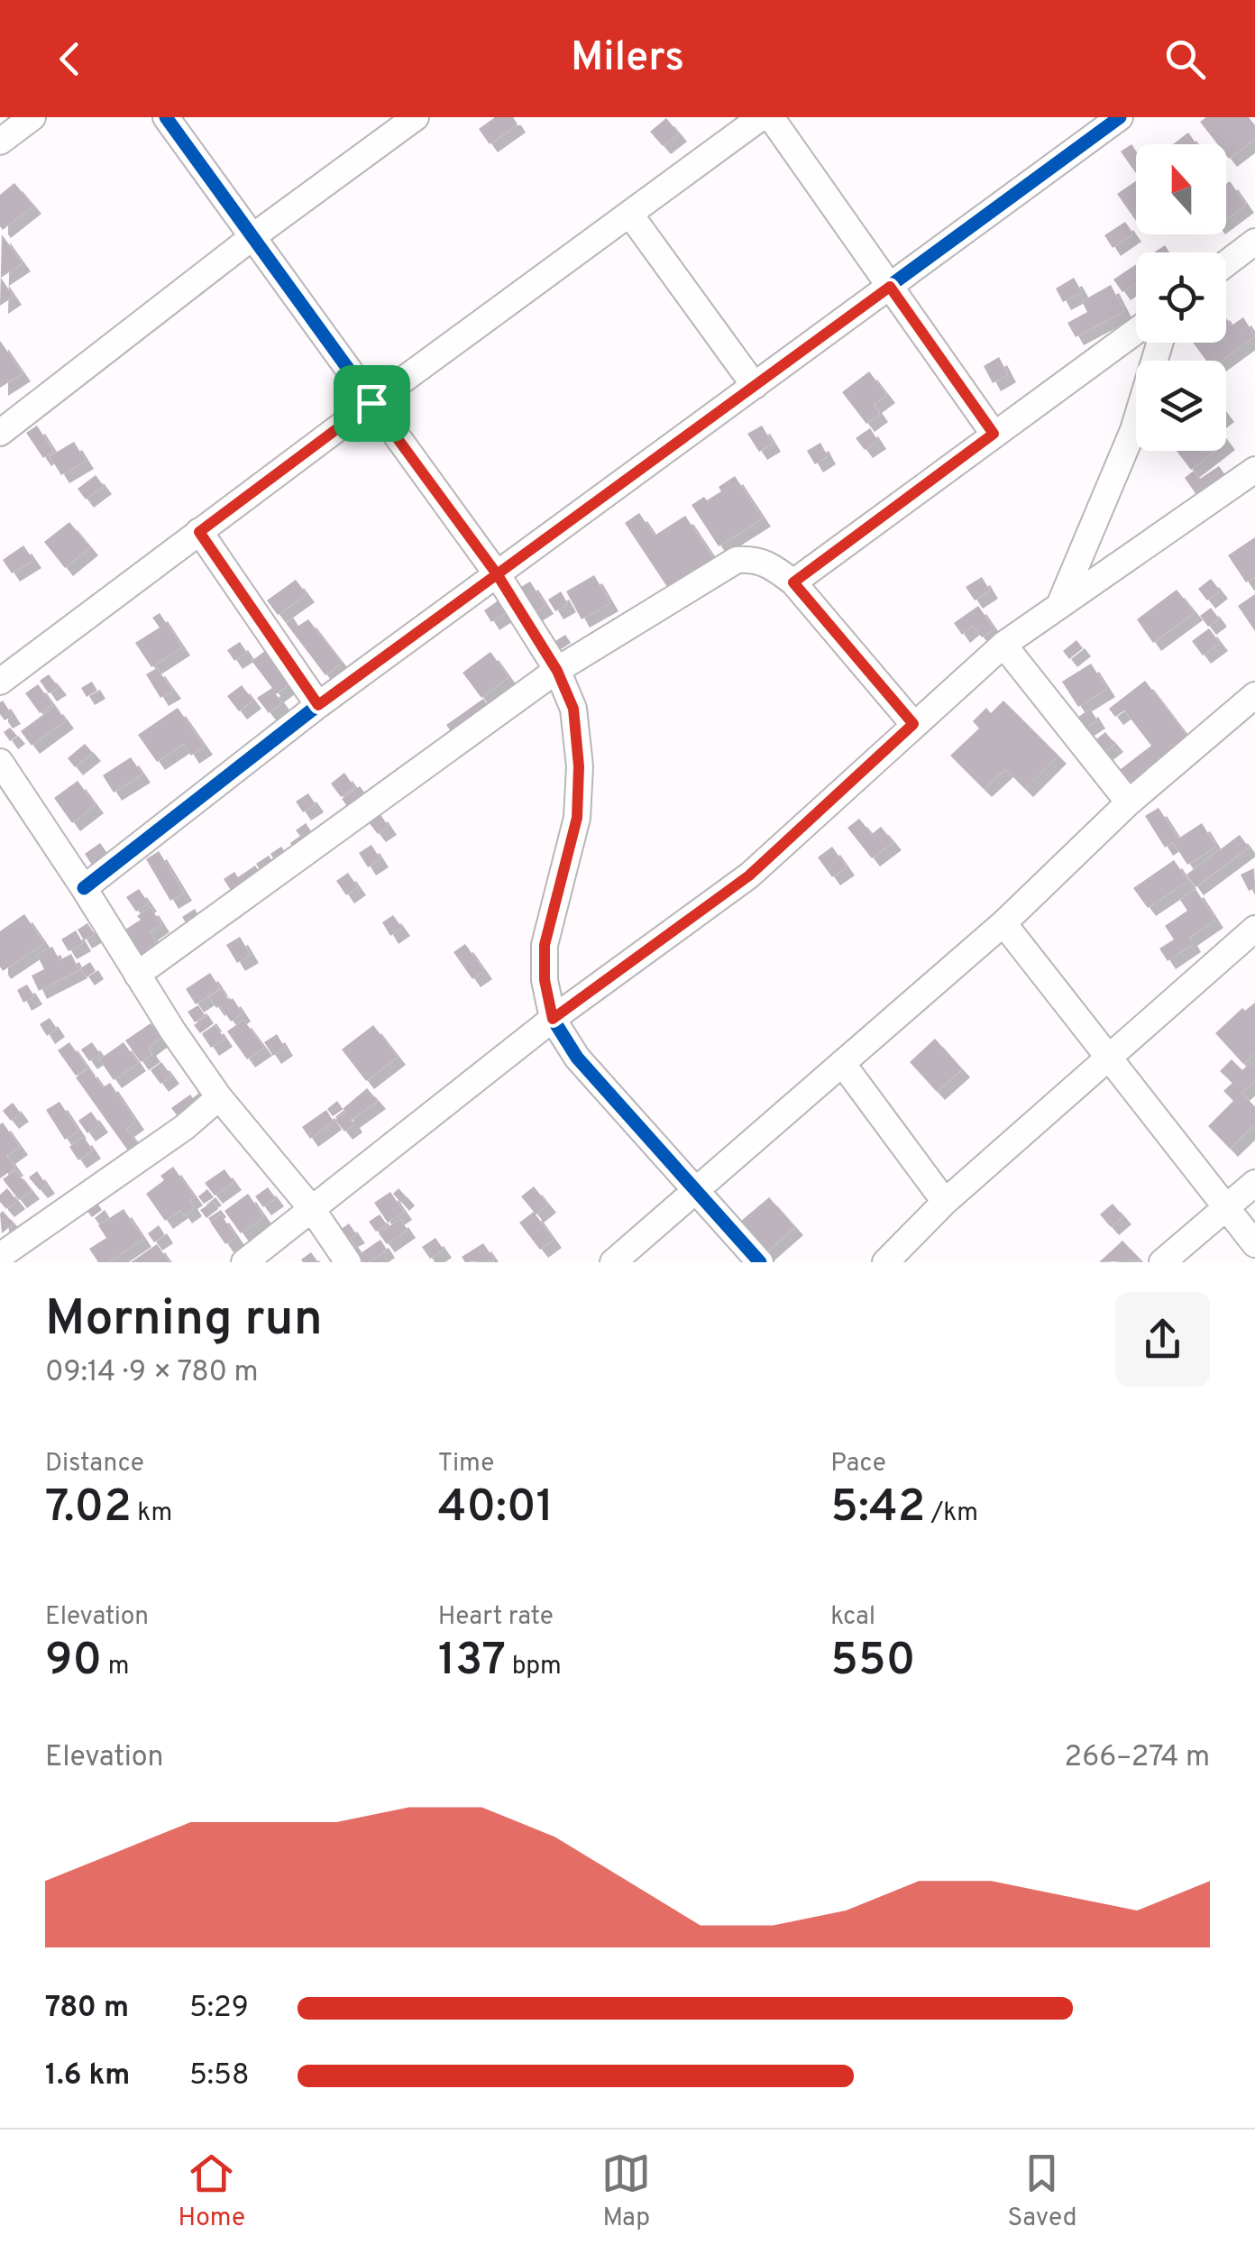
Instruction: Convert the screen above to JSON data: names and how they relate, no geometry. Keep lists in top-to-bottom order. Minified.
{"north":"top","page":{"header":"Milers","heading":["Morning run","09:14 · 9 × 780 m"],"stats":[["Distance","7.02 km"],["Time","40:01"],["Pace","5:42 /km"],["Elevation","90 m"],["Heart rate","137 bpm"],["kcal","550"]],"chart":["Elevation","266–274 m"],"list":[{"name":"780 m","note":"5:29"},{"name":"1.6 km","note":"5:58"}],"tabs":["Home","Map","Saved"]}}
